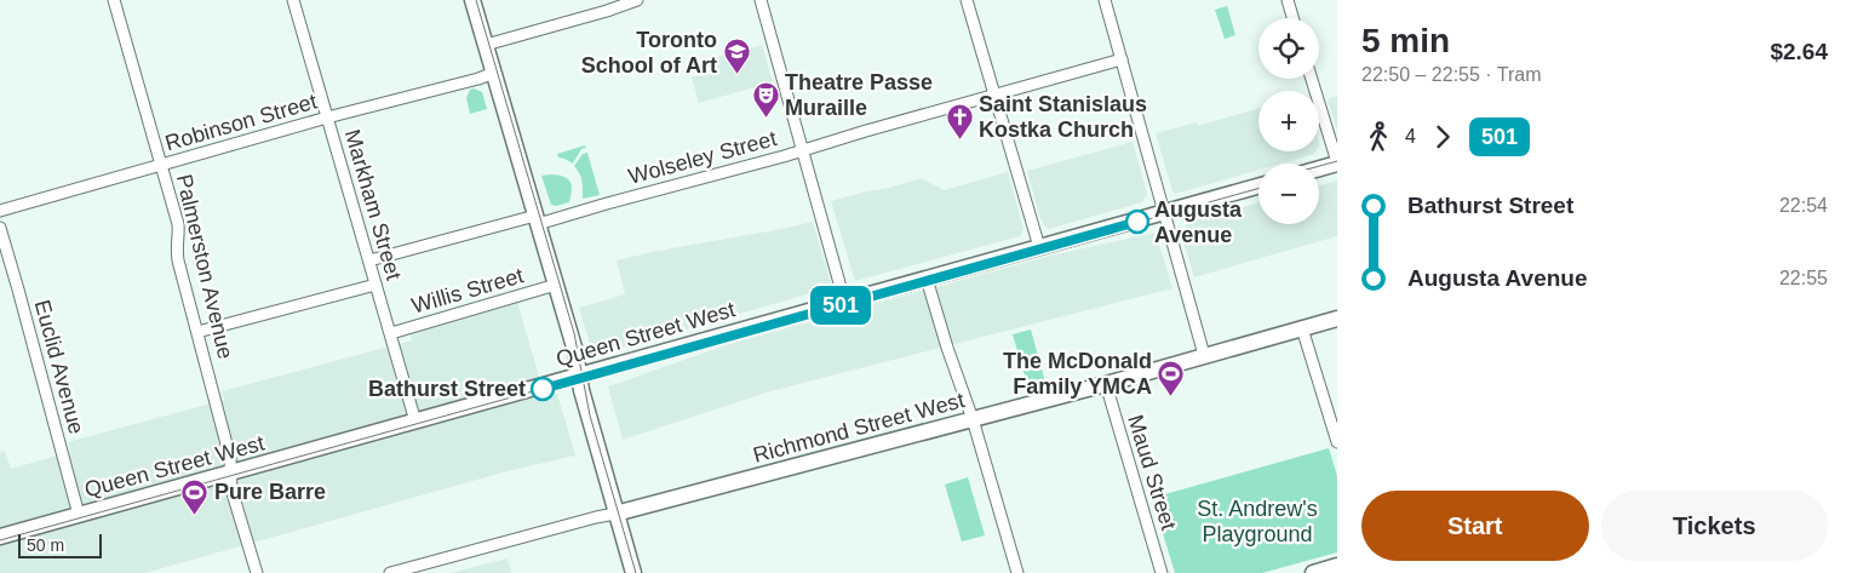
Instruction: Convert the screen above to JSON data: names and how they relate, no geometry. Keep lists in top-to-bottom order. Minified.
{"streets":{"main road":["Queen Street West","Richmond Street West"],"street":["Robinson Street","Wolseley Street","Markham Street","Palmerston Avenue","Willis Street","Euclid Avenue","Maud Street"]},"crossings":[["Robinson Street","Markham Street"],["Robinson Street","Palmerston Avenue"],["Wolseley Street","Markham Street"],["Markham Street","Willis Street"],["Markham Street","Queen Street West"],["Palmerston Avenue","Queen Street West"],["Queen Street West","Euclid Avenue"],["Richmond Street West","Maud Street"]],"parks":["St. Andrew's Playground"],"places":{"school or university":["Toronto School of Art"],"theatre":["Theatre Passe Muraille"],"church":["Saint Stanislaus Kostka Church"],"other":["Augusta Avenue","Bathurst Street"],"sports":["The McDonald Family YMCA","Pure Barre"]},"lines":["tram line 501"],"scale_bar":"50 m","page":{"on_map":"501","heading":["5 min","22:50 – 22:55 · Tram","$2.64"],"map_buttons":["+","−"],"legs":["4","501"],"list":[{"name":"Bathurst Street","value":"22:54"},{"name":"Augusta Avenue","value":"22:55"}],"buttons":["Start","Tickets"],"scale":"50 m"}}
